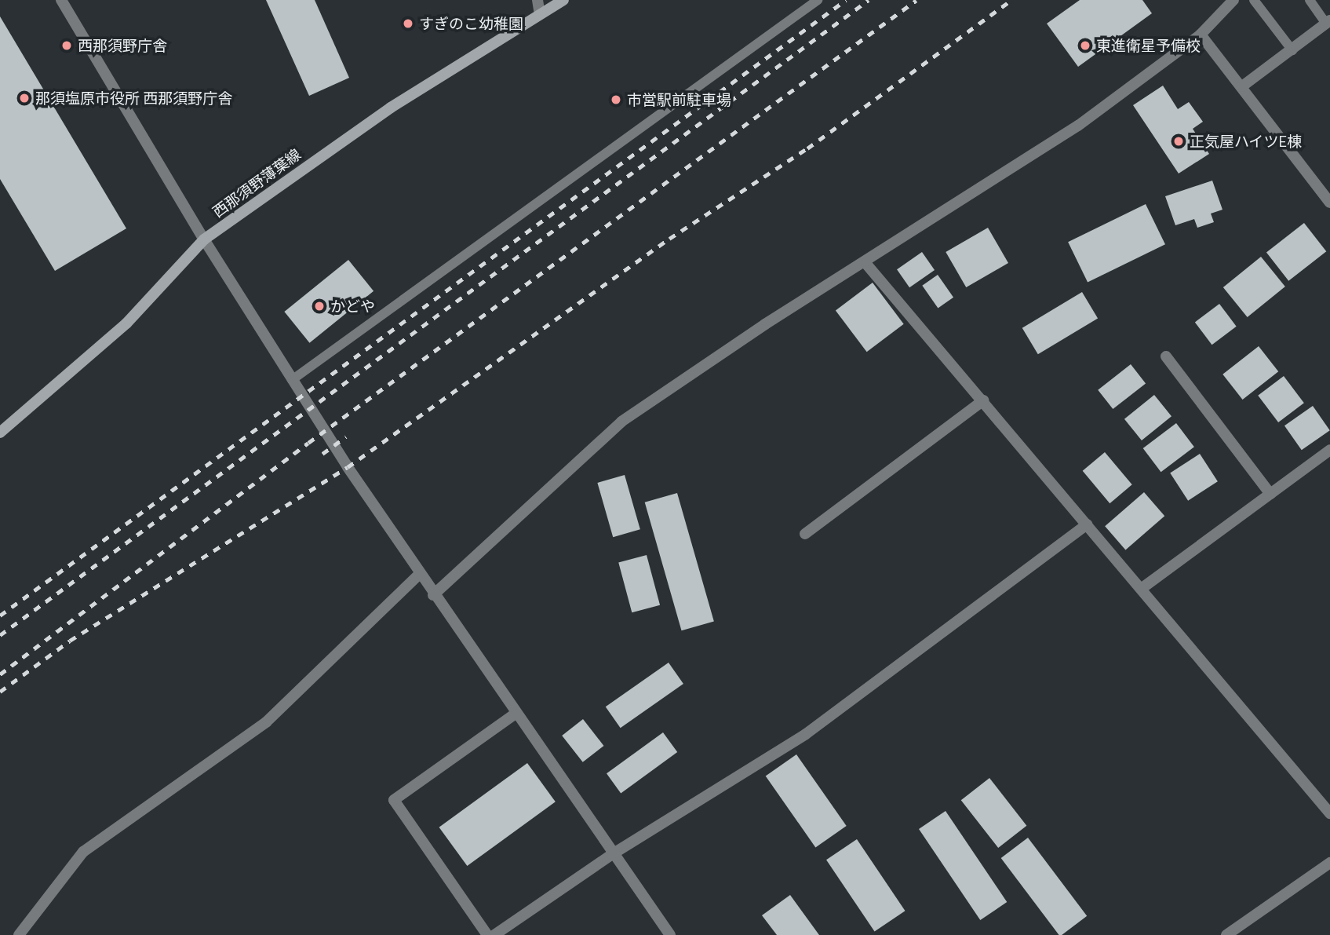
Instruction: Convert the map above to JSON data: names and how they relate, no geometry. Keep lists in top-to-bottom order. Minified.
{"streets":{"main road":["西那須野薄葉線"]},"places":["すぎのこ幼稚園","西那須野庁舎","東進衛星予備校","那須塩原市役所 西那須野庁舎","市営駅前駐車場","正気屋ハイツE棟","かどや"]}
